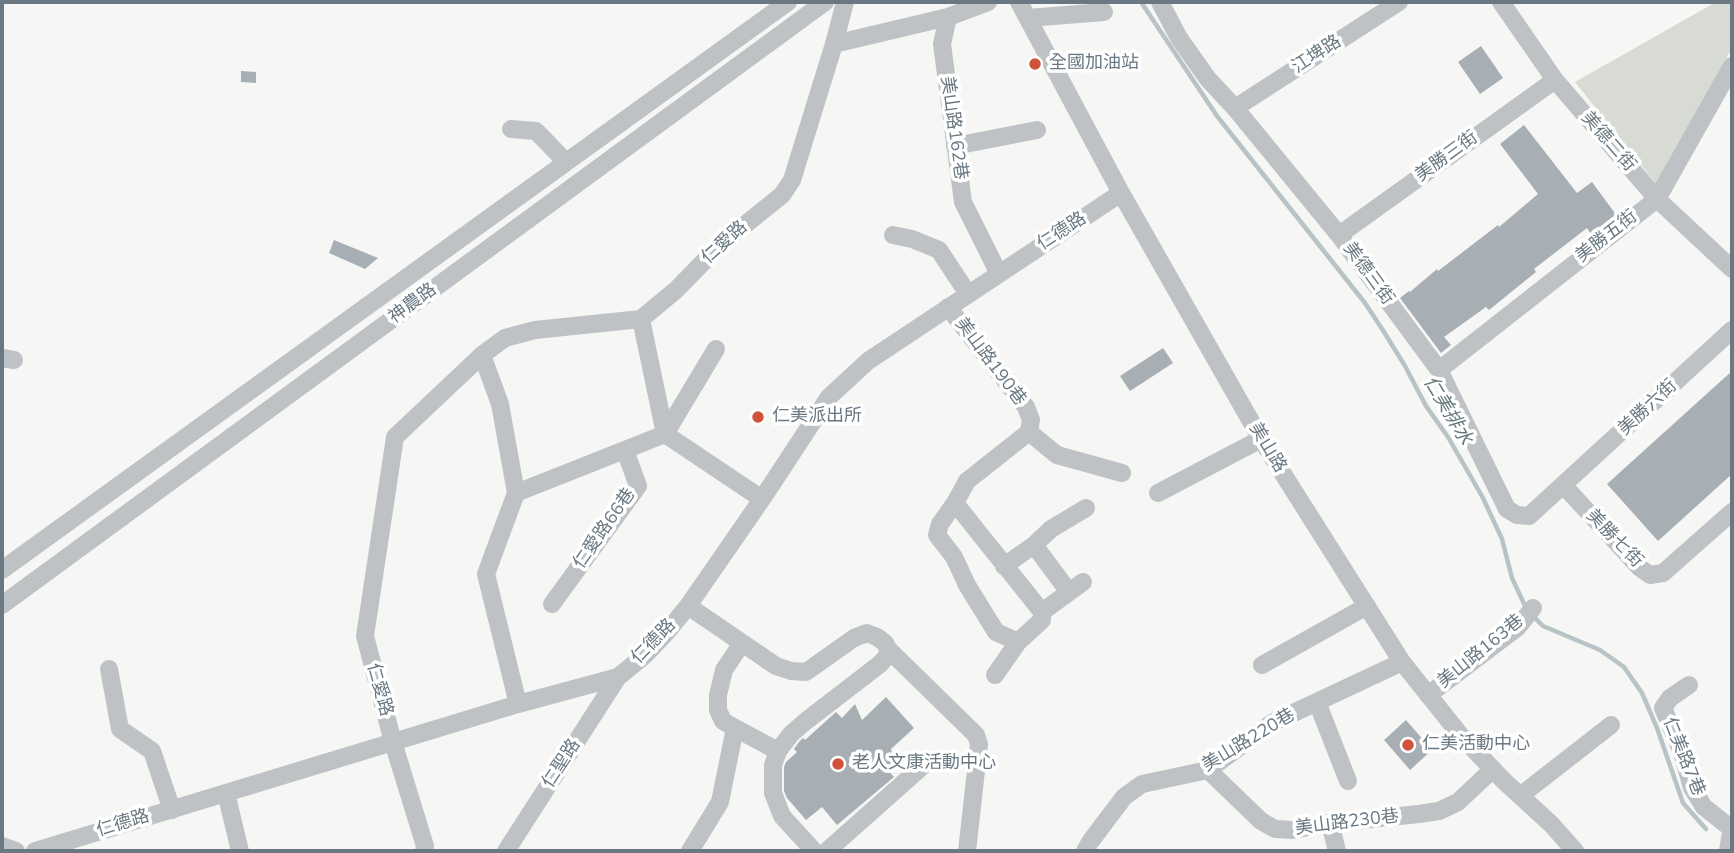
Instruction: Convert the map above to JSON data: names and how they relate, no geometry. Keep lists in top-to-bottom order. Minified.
{"streets":{"street":["江埤路","美山路162巷","美德二街","美勝三街","仁德路","美勝五街","仁愛路","美德三街","神農路","美山路190巷","美勝六街","美山路","仁愛路66巷","美勝七街","美山路163巷","美山路220巷","仁美路7巷","仁聖路","美山路230巷"]},"crossings":[["江埤路","美德三街"],["美山路162巷","仁德路"],["美德二街","美勝三街"],["美德二街","美勝五街"],["美勝三街","美德三街"],["仁德路","仁愛路"],["仁德路","美山路190巷"],["仁德路","美山路"],["仁德路","仁聖路"],["美勝五街","美德三街"],["美德三街","美勝六街"],["美德三街","美勝七街"],["美勝六街","美勝七街"],["美山路","美山路163巷"],["美山路","美山路220巷"],["美山路","美山路230巷"],["美山路220巷","美山路230巷"]],"water":["仁美排水"],"places":["全國加油站","仁美派出所","仁美活動中心","老人文康活動中心"]}
